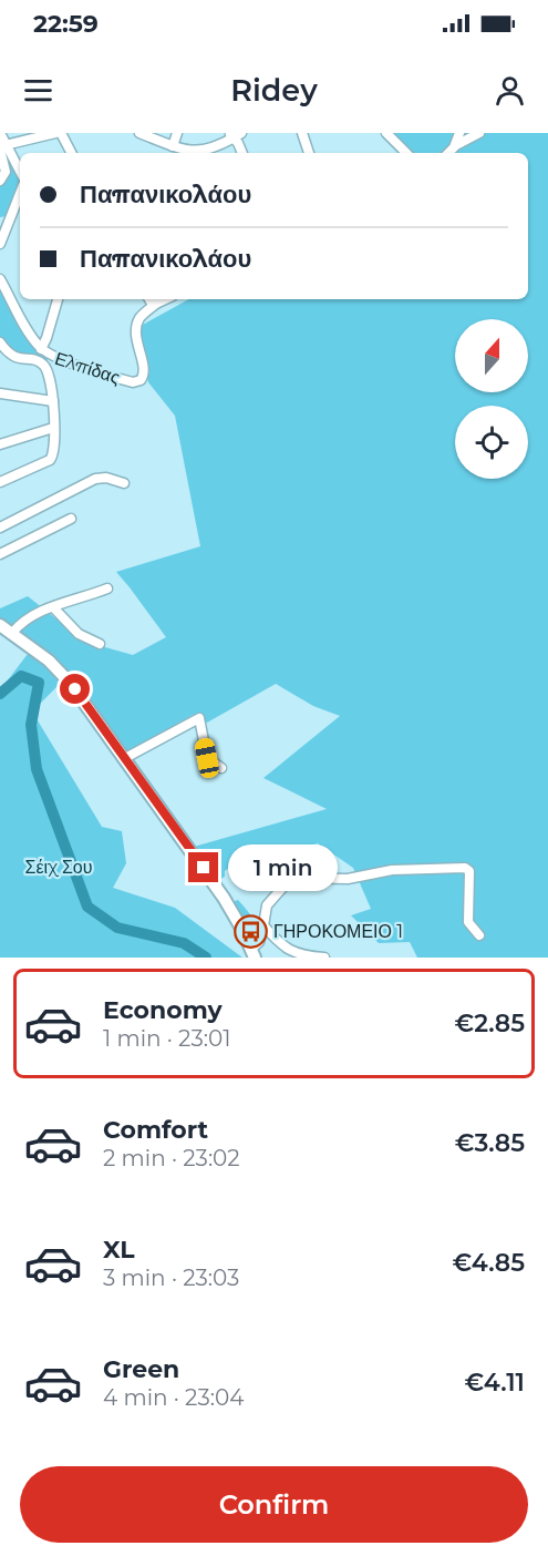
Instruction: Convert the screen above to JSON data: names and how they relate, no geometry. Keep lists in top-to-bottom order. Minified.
{"streets":{"street":["Ελπίδας"]},"parks":["Σέιχ Σου"],"places":{"bus stop":["ΓΗΡΟΚΟΜΕΙΟ 1"]},"north":"top","page":{"status":"22:59","header":"Ridey","banner":["Παπανικολάου","Παπανικολάου"],"bubble":"1 min","list":[{"name":"Economy","note":"1 min · 23:01","value":"€2.85"},{"name":"Comfort","note":"2 min · 23:02","value":"€3.85"},{"name":"XL","note":"3 min · 23:03","value":"€4.85"},{"name":"Green","note":"4 min · 23:04","value":"€4.11"}],"buttons":"Confirm"}}
